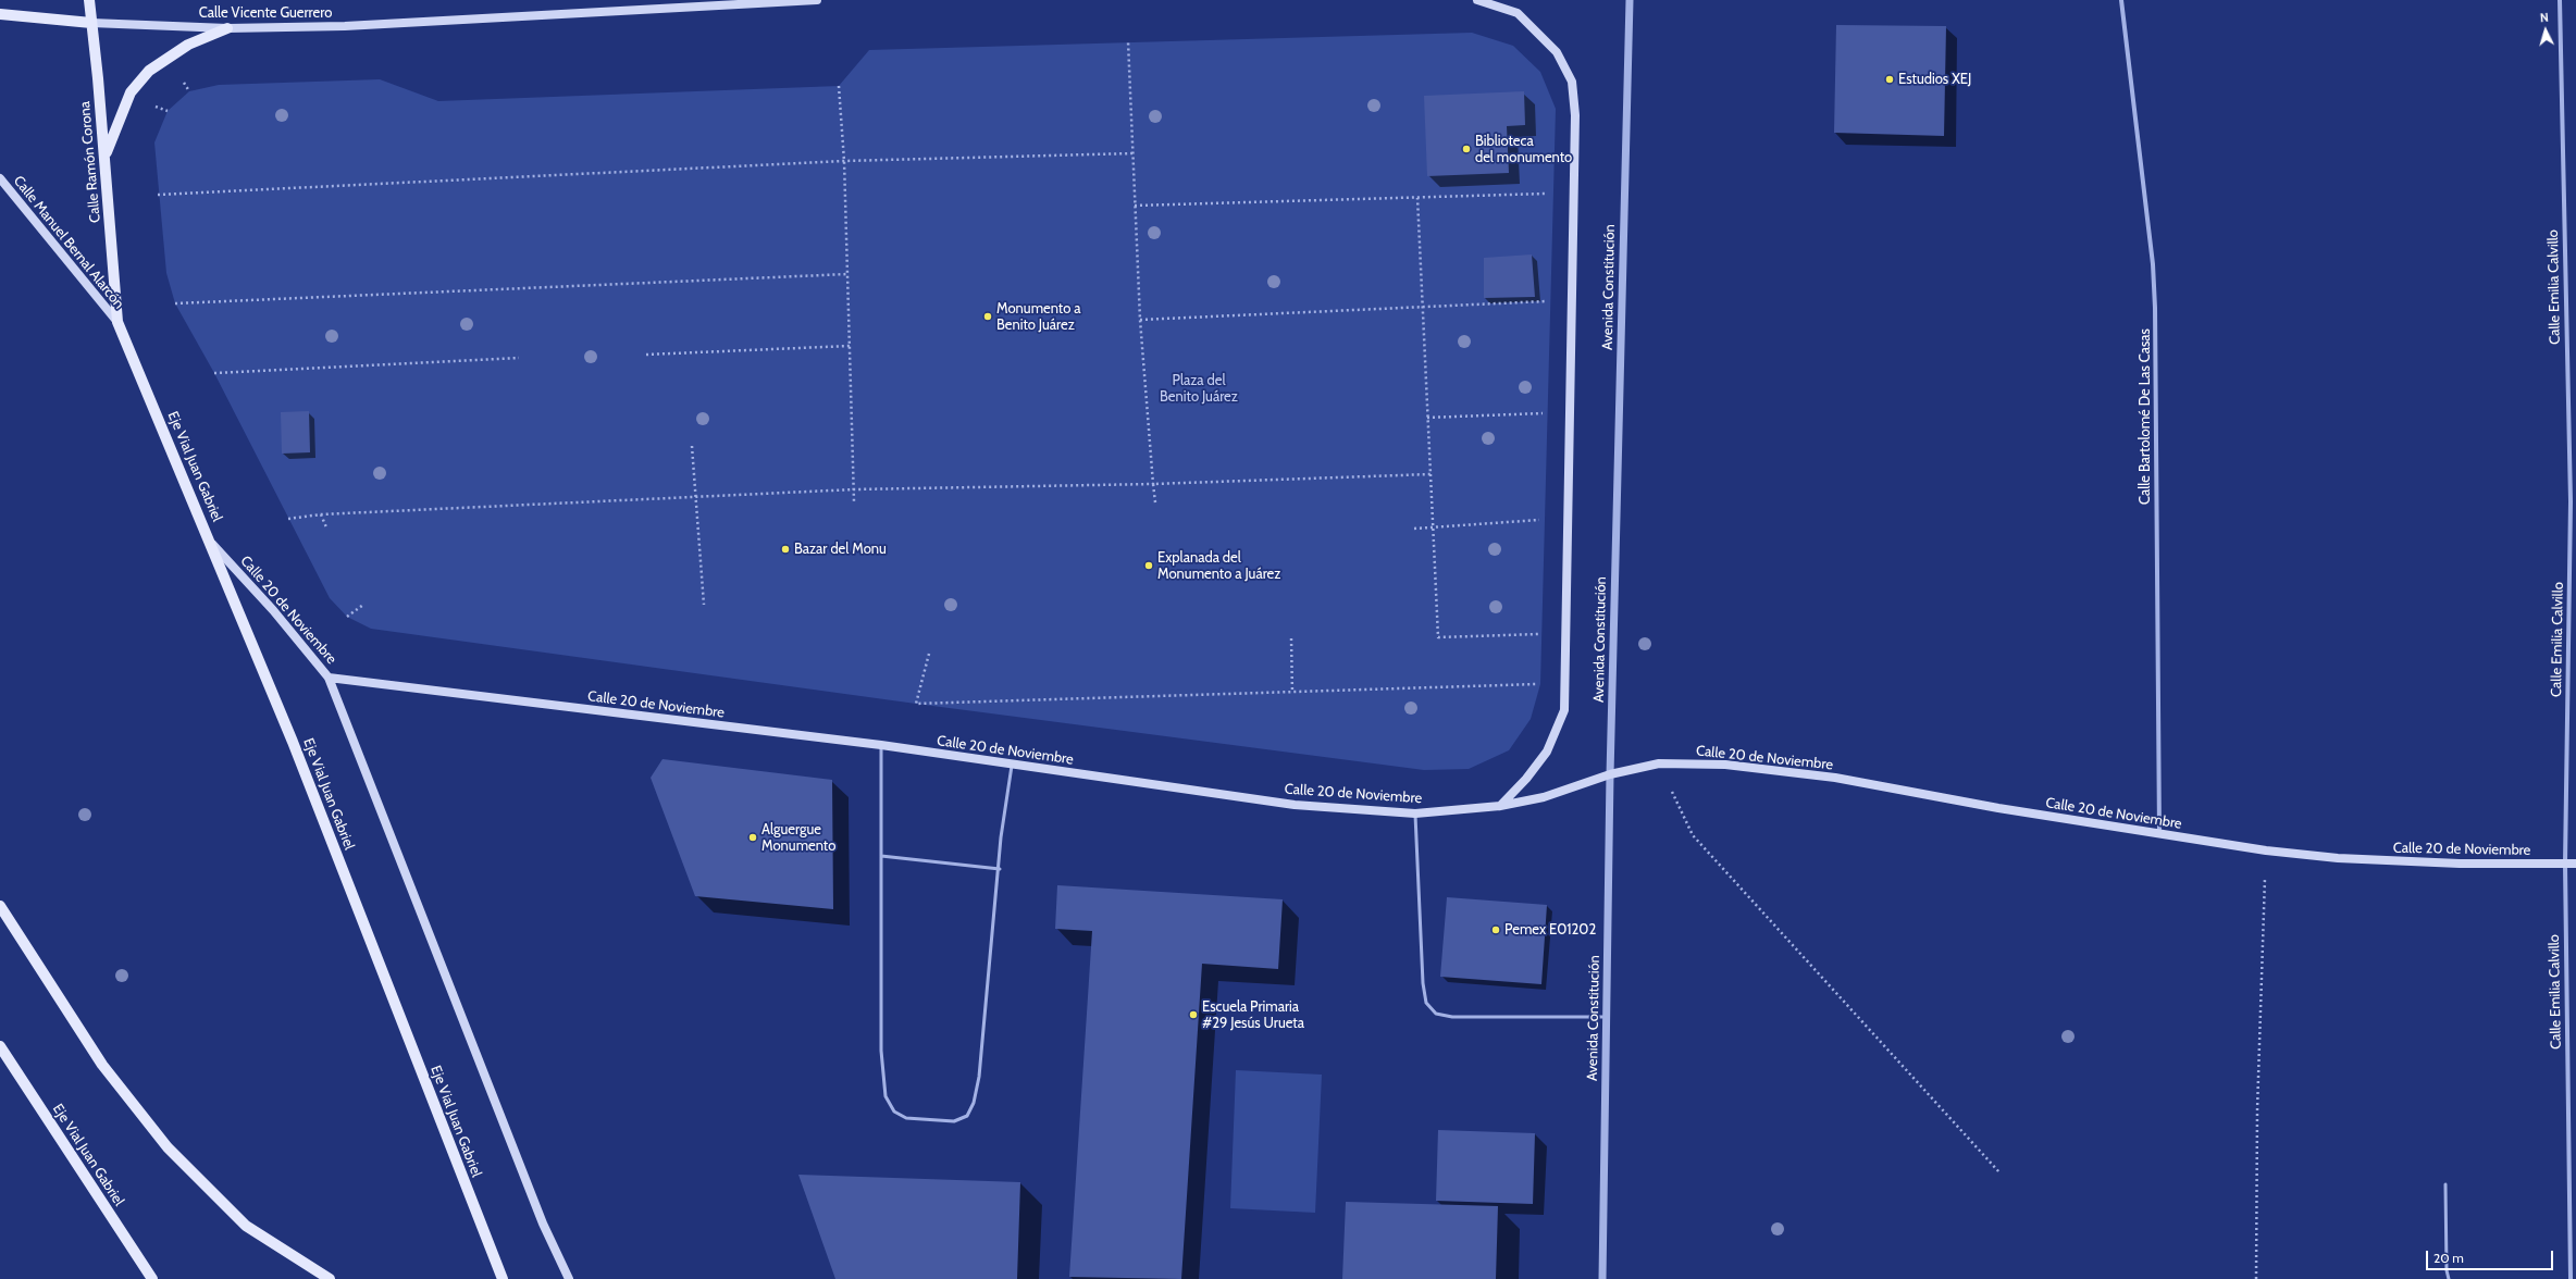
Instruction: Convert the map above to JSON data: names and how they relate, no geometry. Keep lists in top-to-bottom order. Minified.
{"streets":{"main road":["Calle Vicente Guerrero","Calle Ramón Corona","Calle Manuel Bernal Alarcón","Eje Vial Juan Gabriel","Calle 20 de Noviembre"],"street":["Avenida Constitución","Calle Emilia Calvillo","Calle Bartolomé De Las Casas"]},"crossings":[["Calle Vicente Guerrero","Calle Ramón Corona"],["Calle Ramón Corona","Calle Manuel Bernal Alarcón"],["Calle Ramón Corona","Eje Vial Juan Gabriel"],["Calle Manuel Bernal Alarcón","Eje Vial Juan Gabriel"],["Avenida Constitución","Calle 20 de Noviembre"],["Calle Emilia Calvillo","Calle 20 de Noviembre"],["Calle Bartolomé De Las Casas","Calle 20 de Noviembre"],["Eje Vial Juan Gabriel","Calle 20 de Noviembre"]],"parks":["Plaza del Benito Juárez"],"places":["Estudios XEJ","Biblioteca del monumento","Monumento a Benito Juárez","Bazar del Monu","Explanada del Monumento a Juárez","Alguergue Monumento","Pemex E01202","Escuela Primaria #29 Jesús Urueta"],"scale_bar":"20 m","north":"top"}
